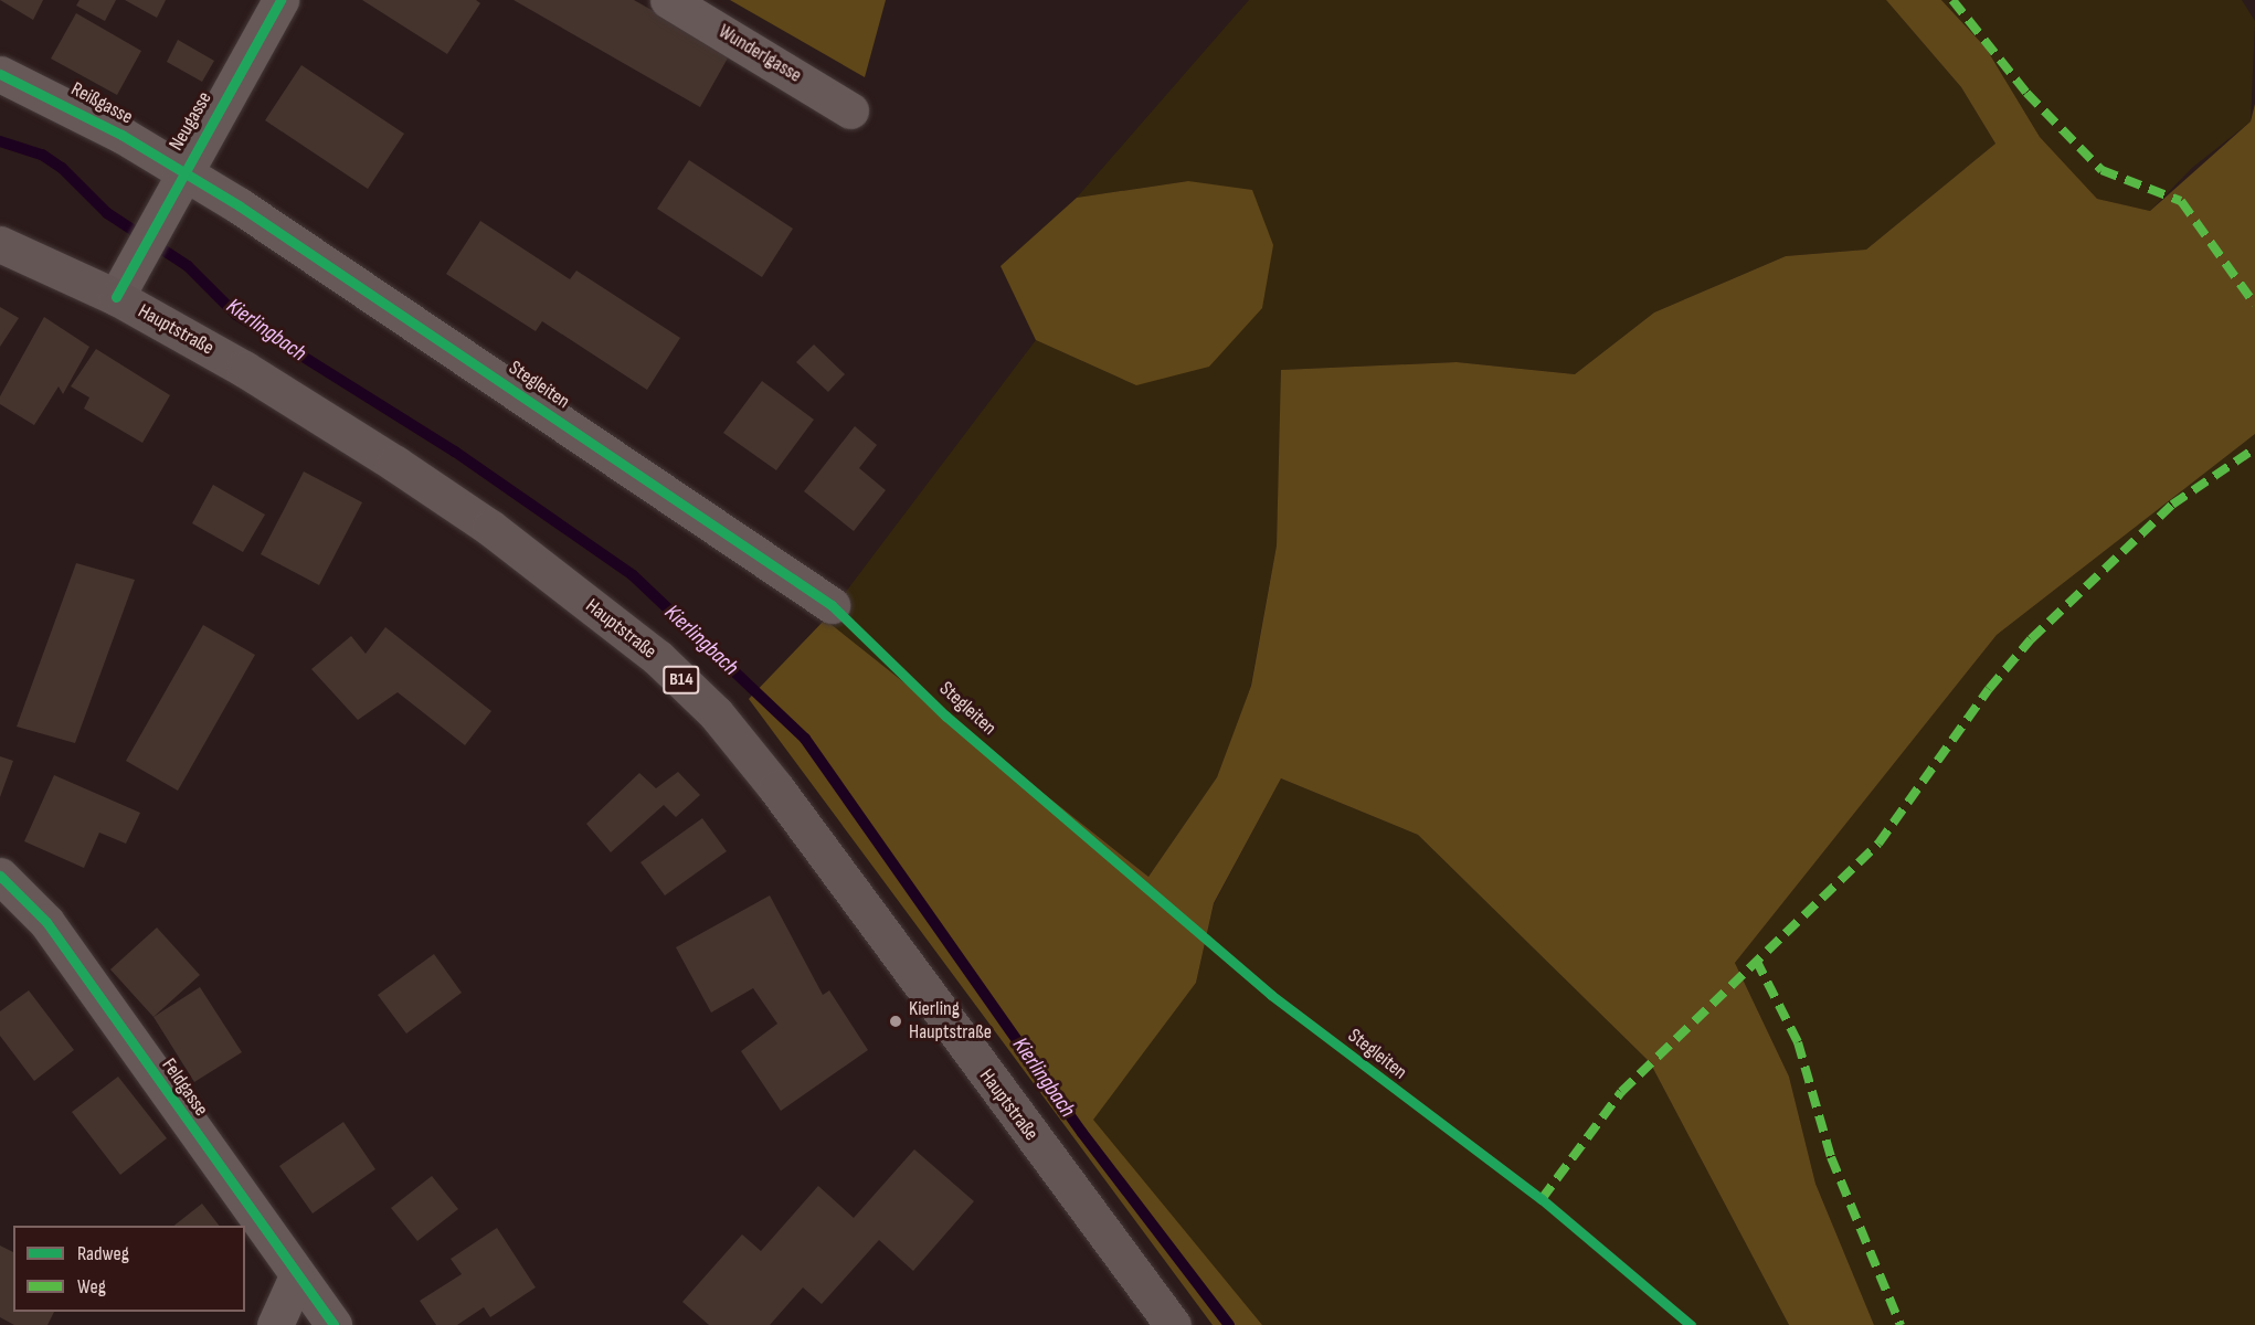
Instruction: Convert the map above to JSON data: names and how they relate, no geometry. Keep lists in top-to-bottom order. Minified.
{"streets":{"main road":["Hauptstraße","B14"],"street":["Wunderlgasse","Reißgasse","Neugasse","Stegleiten","Feldgasse"]},"crossings":[["Reißgasse","Neugasse"],["Reißgasse","Stegleiten"],["Neugasse","Hauptstraße"],["Neugasse","Stegleiten"]],"water":["Kierlingbach"],"places":["Kierling Hauptstraße"],"legend":["Radweg","Weg"]}
